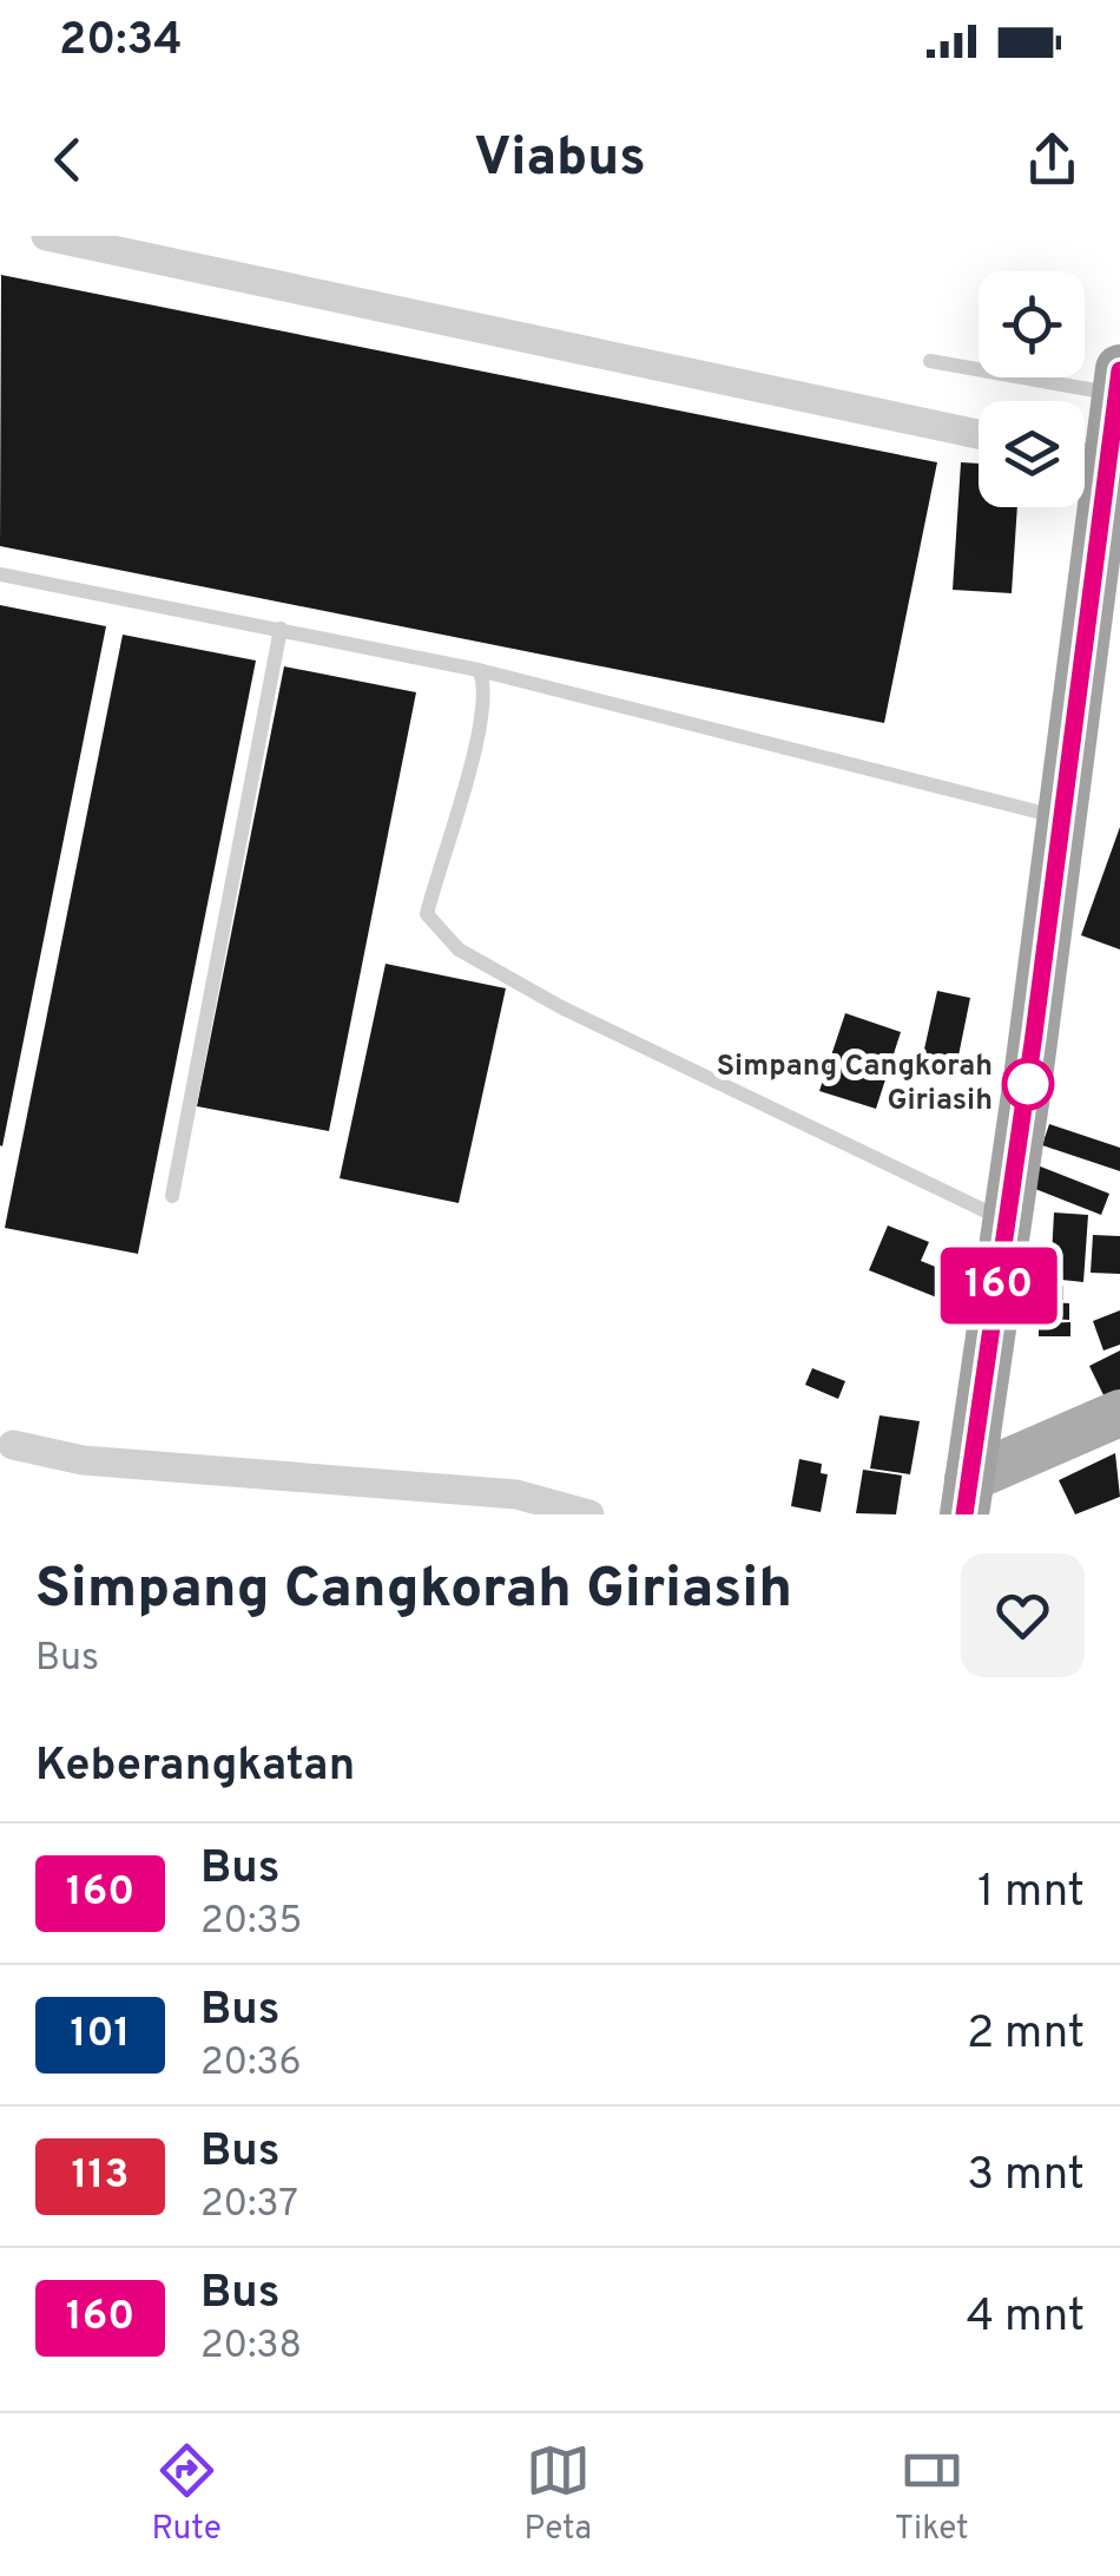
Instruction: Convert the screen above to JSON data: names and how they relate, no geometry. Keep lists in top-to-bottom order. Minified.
{"places":["Simpang Cangkorah Giriasih"],"lines":["bus line 160"],"page":{"status":"20:34","header":"Viabus","on_map":"160","heading":[["Simpang Cangkorah Giriasih","Bus"],"Keberangkatan"],"list":[{"mark":"160","name":"Bus","note":"20:35","value":"1 mnt"},{"mark":"101","name":"Bus","note":"20:36","value":"2 mnt"},{"mark":"113","name":"Bus","note":"20:37","value":"3 mnt"},{"mark":"160","name":"Bus","note":"20:38","value":"4 mnt"}],"tabs":["Rute","Peta","Tiket"]}}
